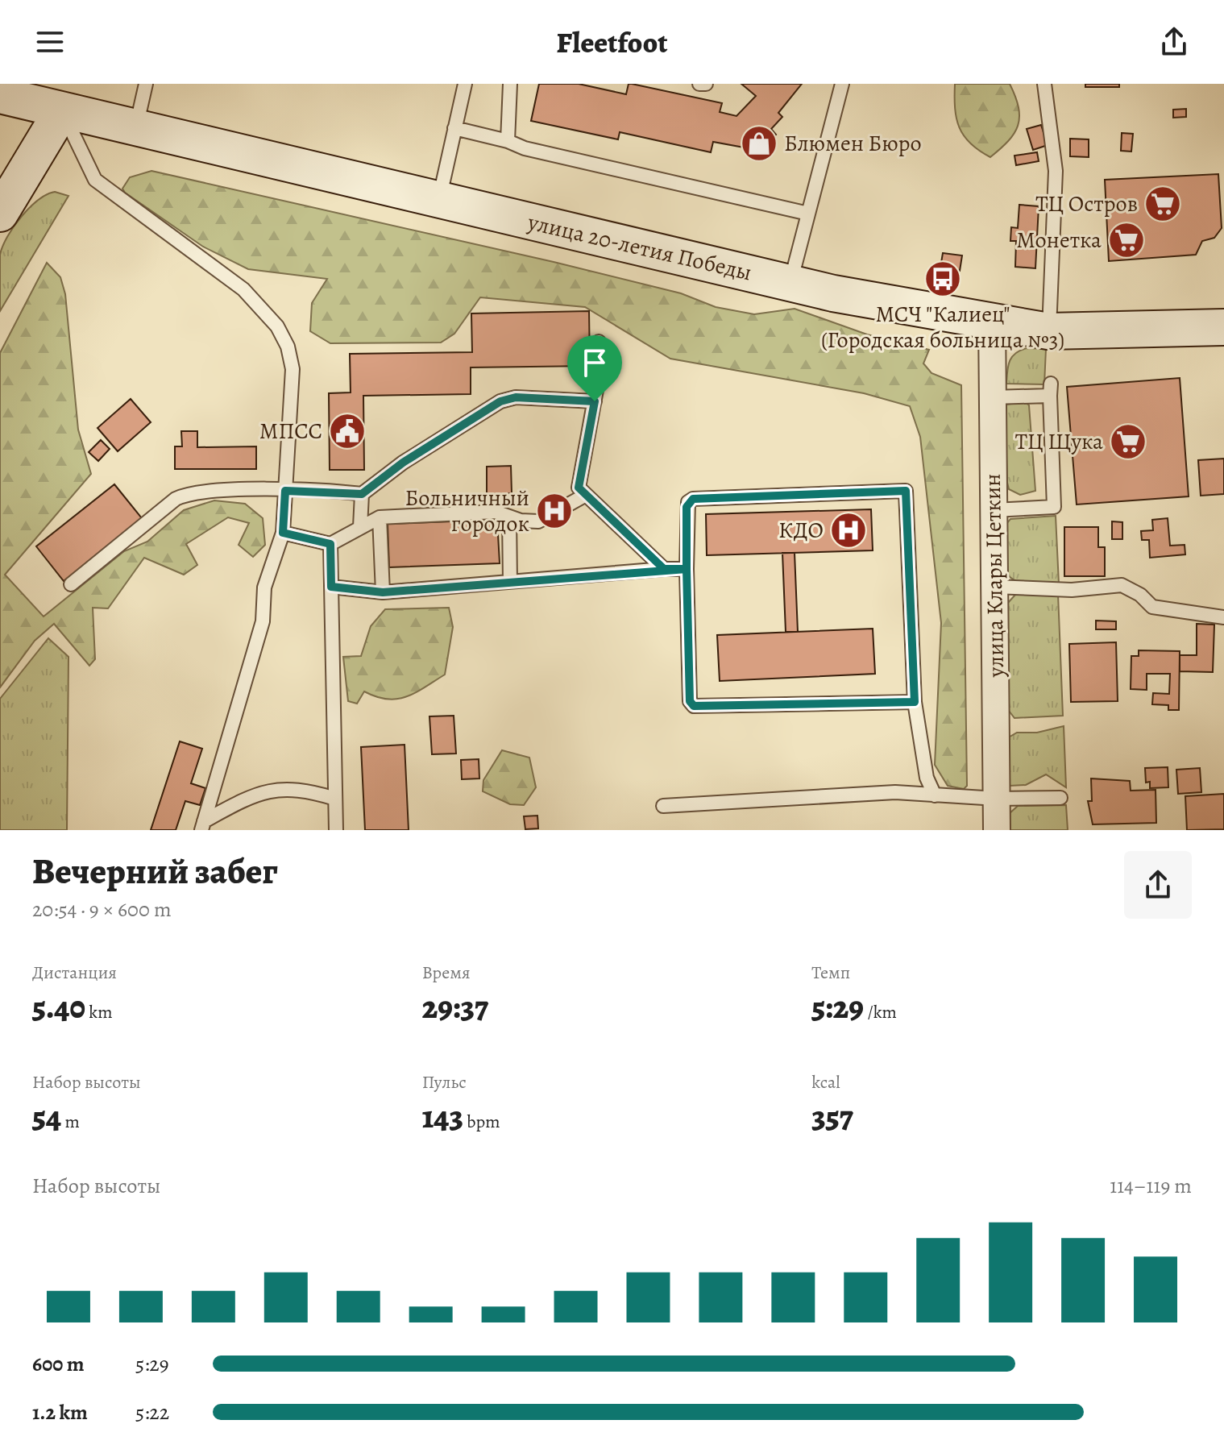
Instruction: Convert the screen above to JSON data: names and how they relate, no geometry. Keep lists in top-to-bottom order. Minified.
{"streets":{"street":["улица 20-летия Победы","улица Клары Цеткин"]},"crossings":[["улица 20-летия Победы","улица Клары Цеткин"]],"places":{"shop":["Блюмен Бюро"],"supermarket":["ТЦ Остров","Монетка","ТЦ Щука"],"bus stop":["МСЧ \"Калиец\" (Городская больница №3)"],"public building":["МПСС"],"hospital":["Больничный городок","КДО"]},"page":{"header":"Fleetfoot","heading":["Вечерний забег","20:54 · 9 × 600 m"],"stats":[["Дистанция","5.40 km"],["Время","29:37"],["Темп","5:29 /km"],["Набор высоты","54 m"],["Пульс","143 bpm"],["kcal","357"]],"chart":["Набор высоты","114–119 m"],"list":[{"name":"600 m","note":"5:29"},{"name":"1.2 km","note":"5:22"}]}}
